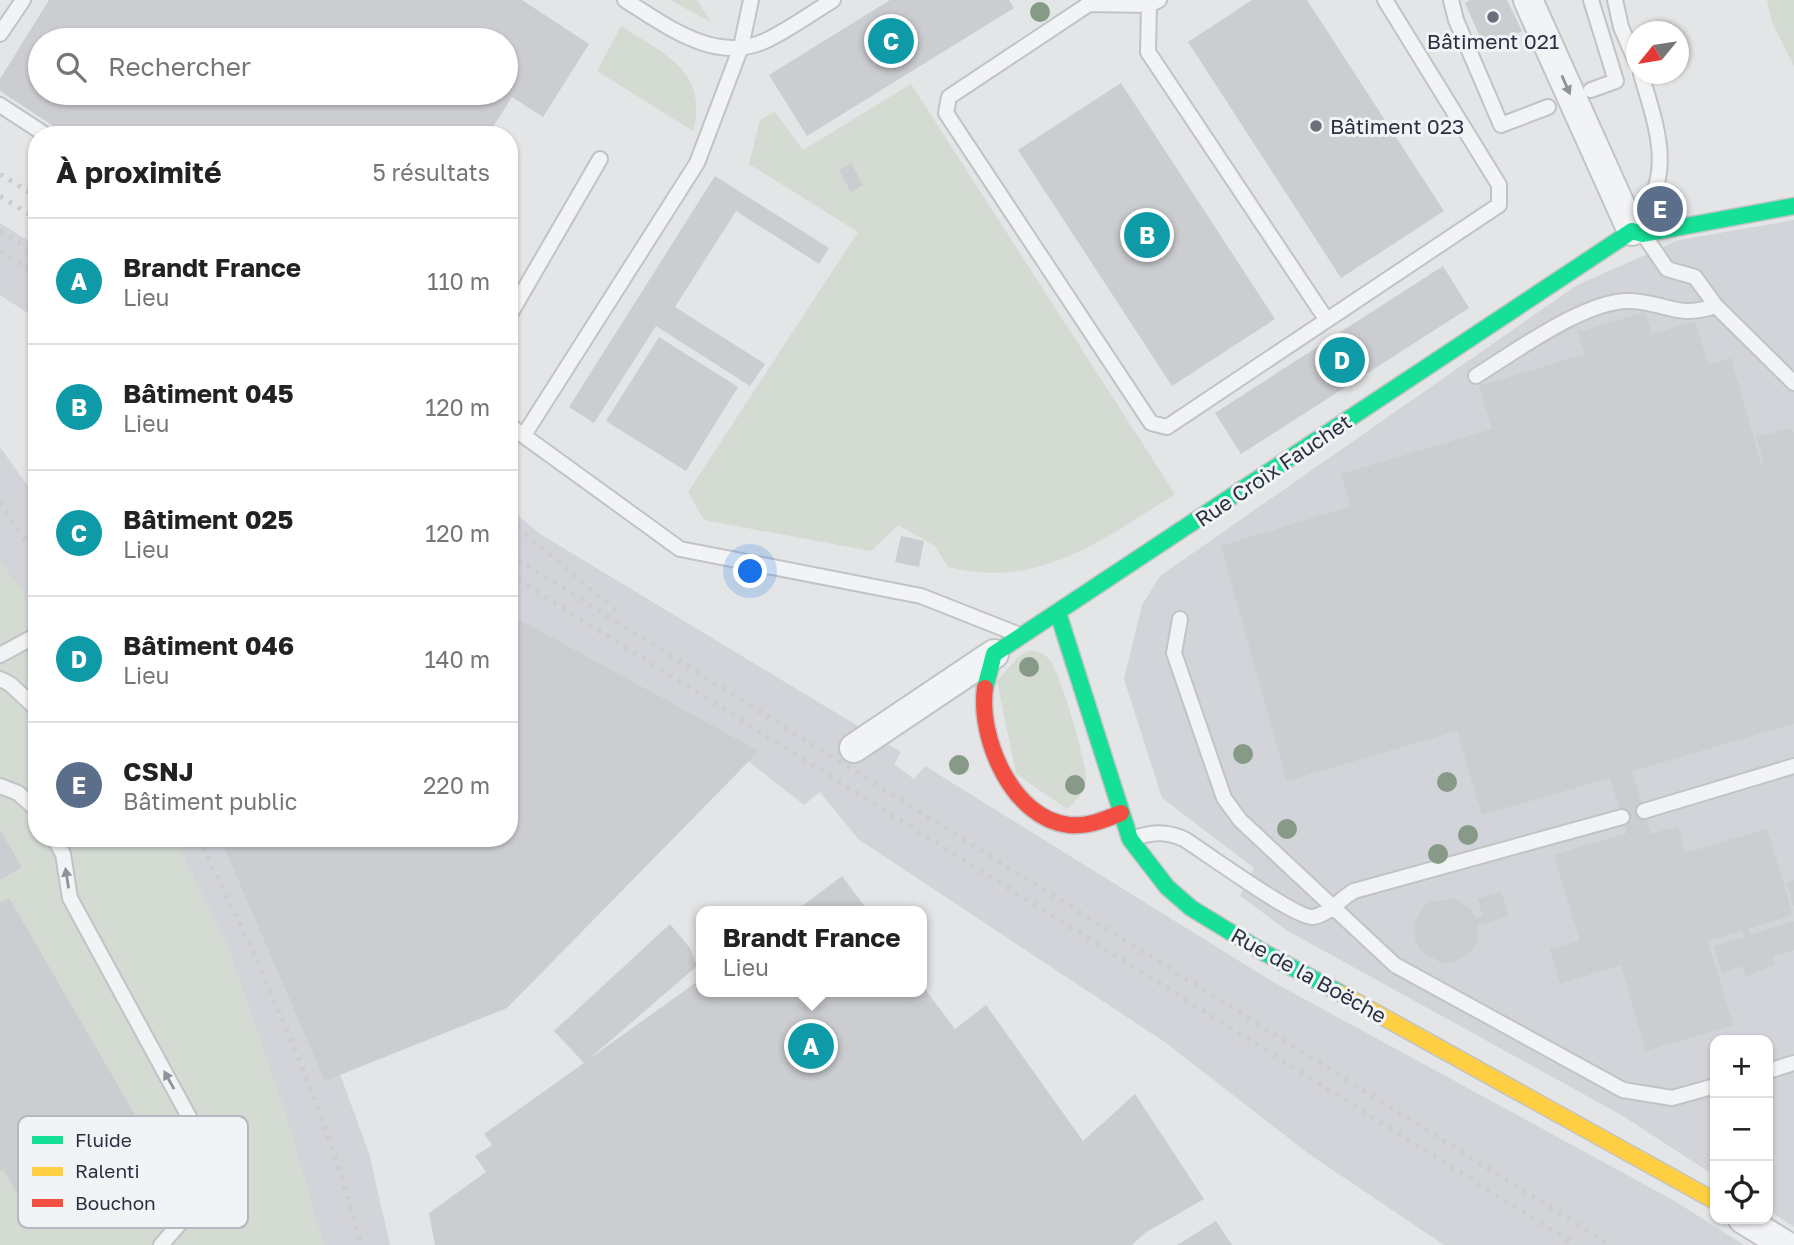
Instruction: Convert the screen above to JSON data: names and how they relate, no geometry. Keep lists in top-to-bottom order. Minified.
{"streets":{"street":["Rue Croix Fauchet","Rue de la Boëche"]},"crossings":[["Rue Croix Fauchet","Rue de la Boëche"]],"places":["Bâtiment 021","Bâtiment 023"],"legend":["Fluide","Ralenti","Bouchon"],"north":"bottom left","page":{"pins":["C","E","B","D","A"],"search":"Rechercher","heading":["À proximité","5 résultats"],"list":[{"mark":"A","name":"Brandt France","note":"Lieu","value":"110 m"},{"mark":"B","name":"Bâtiment 045","note":"Lieu","value":"120 m"},{"mark":"C","name":"Bâtiment 025","note":"Lieu","value":"120 m"},{"mark":"D","name":"Bâtiment 046","note":"Lieu","value":"140 m"},{"mark":"E","name":"CSNJ","note":"Bâtiment public","value":"220 m"}],"popup":["Brandt France","Lieu"],"map_buttons":["+","−"]}}
